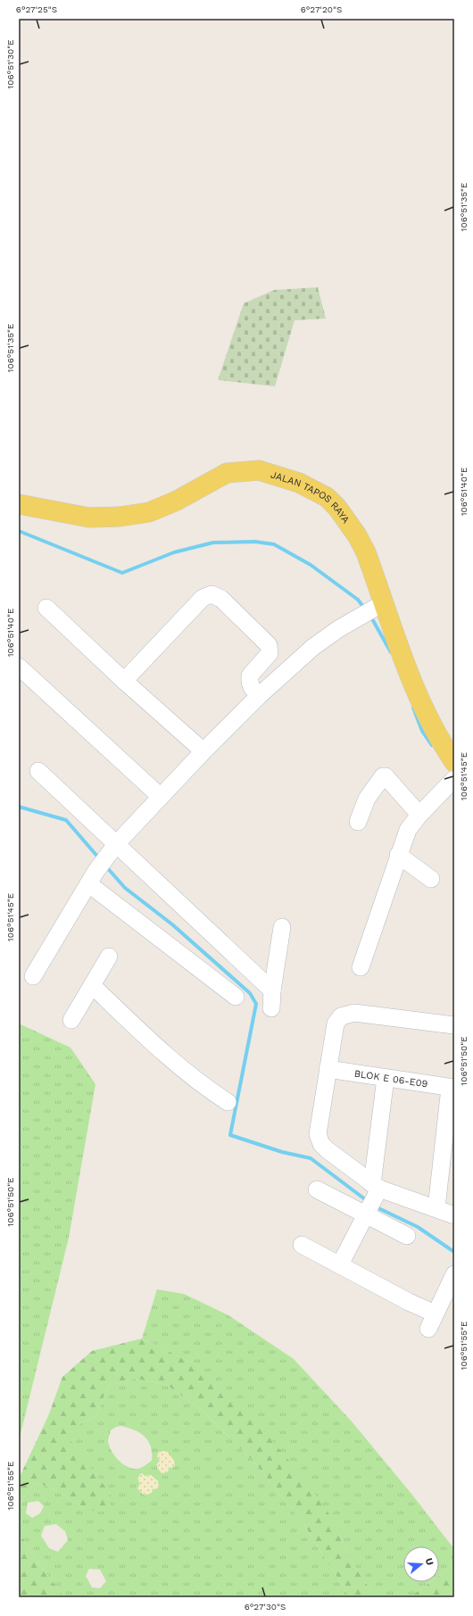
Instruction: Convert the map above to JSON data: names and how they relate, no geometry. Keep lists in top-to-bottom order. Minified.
{"streets":{"main road":["JALAN TAPOS RAYA"],"street":["BLOK E 06-E09"]},"north":"right","coordinates":["6°27'25\"S","6°27'20\"S","106°51'30\"E","106°51'35\"E","106°51'40\"E","106°51'45\"E","106°51'50\"E","106°51'55\"E","6°27'30\"S"]}
